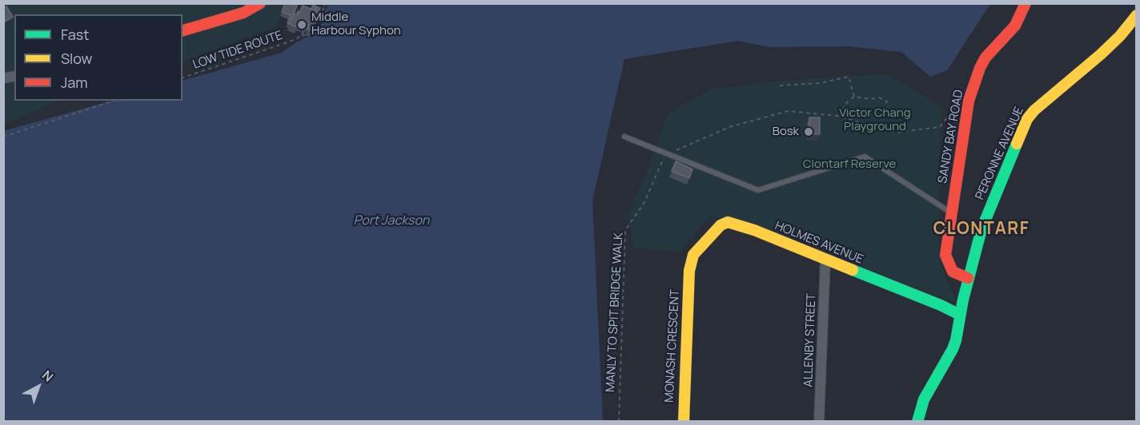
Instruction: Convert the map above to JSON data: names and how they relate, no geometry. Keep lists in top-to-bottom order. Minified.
{"streets":{"street":["SANDY BAY ROAD","PERONNE AVENUE","HOLMES AVENUE","ALLENBY STREET","MONASH CRESCENT"],"path":["LOW TIDE ROUTE","MANLY TO SPIT BRIDGE WALK"]},"crossings":[["SANDY BAY ROAD","PERONNE AVENUE"],["PERONNE AVENUE","HOLMES AVENUE"],["HOLMES AVENUE","ALLENBY STREET"],["HOLMES AVENUE","MONASH CRESCENT"]],"districts":["CLONTARF"],"water":["Port Jackson"],"parks":["Victor Chang Playground","Clontarf Reserve"],"places":["Middle Harbour Syphon","Bosk"],"legend":["Fast","Slow","Jam"],"north":"top right"}
